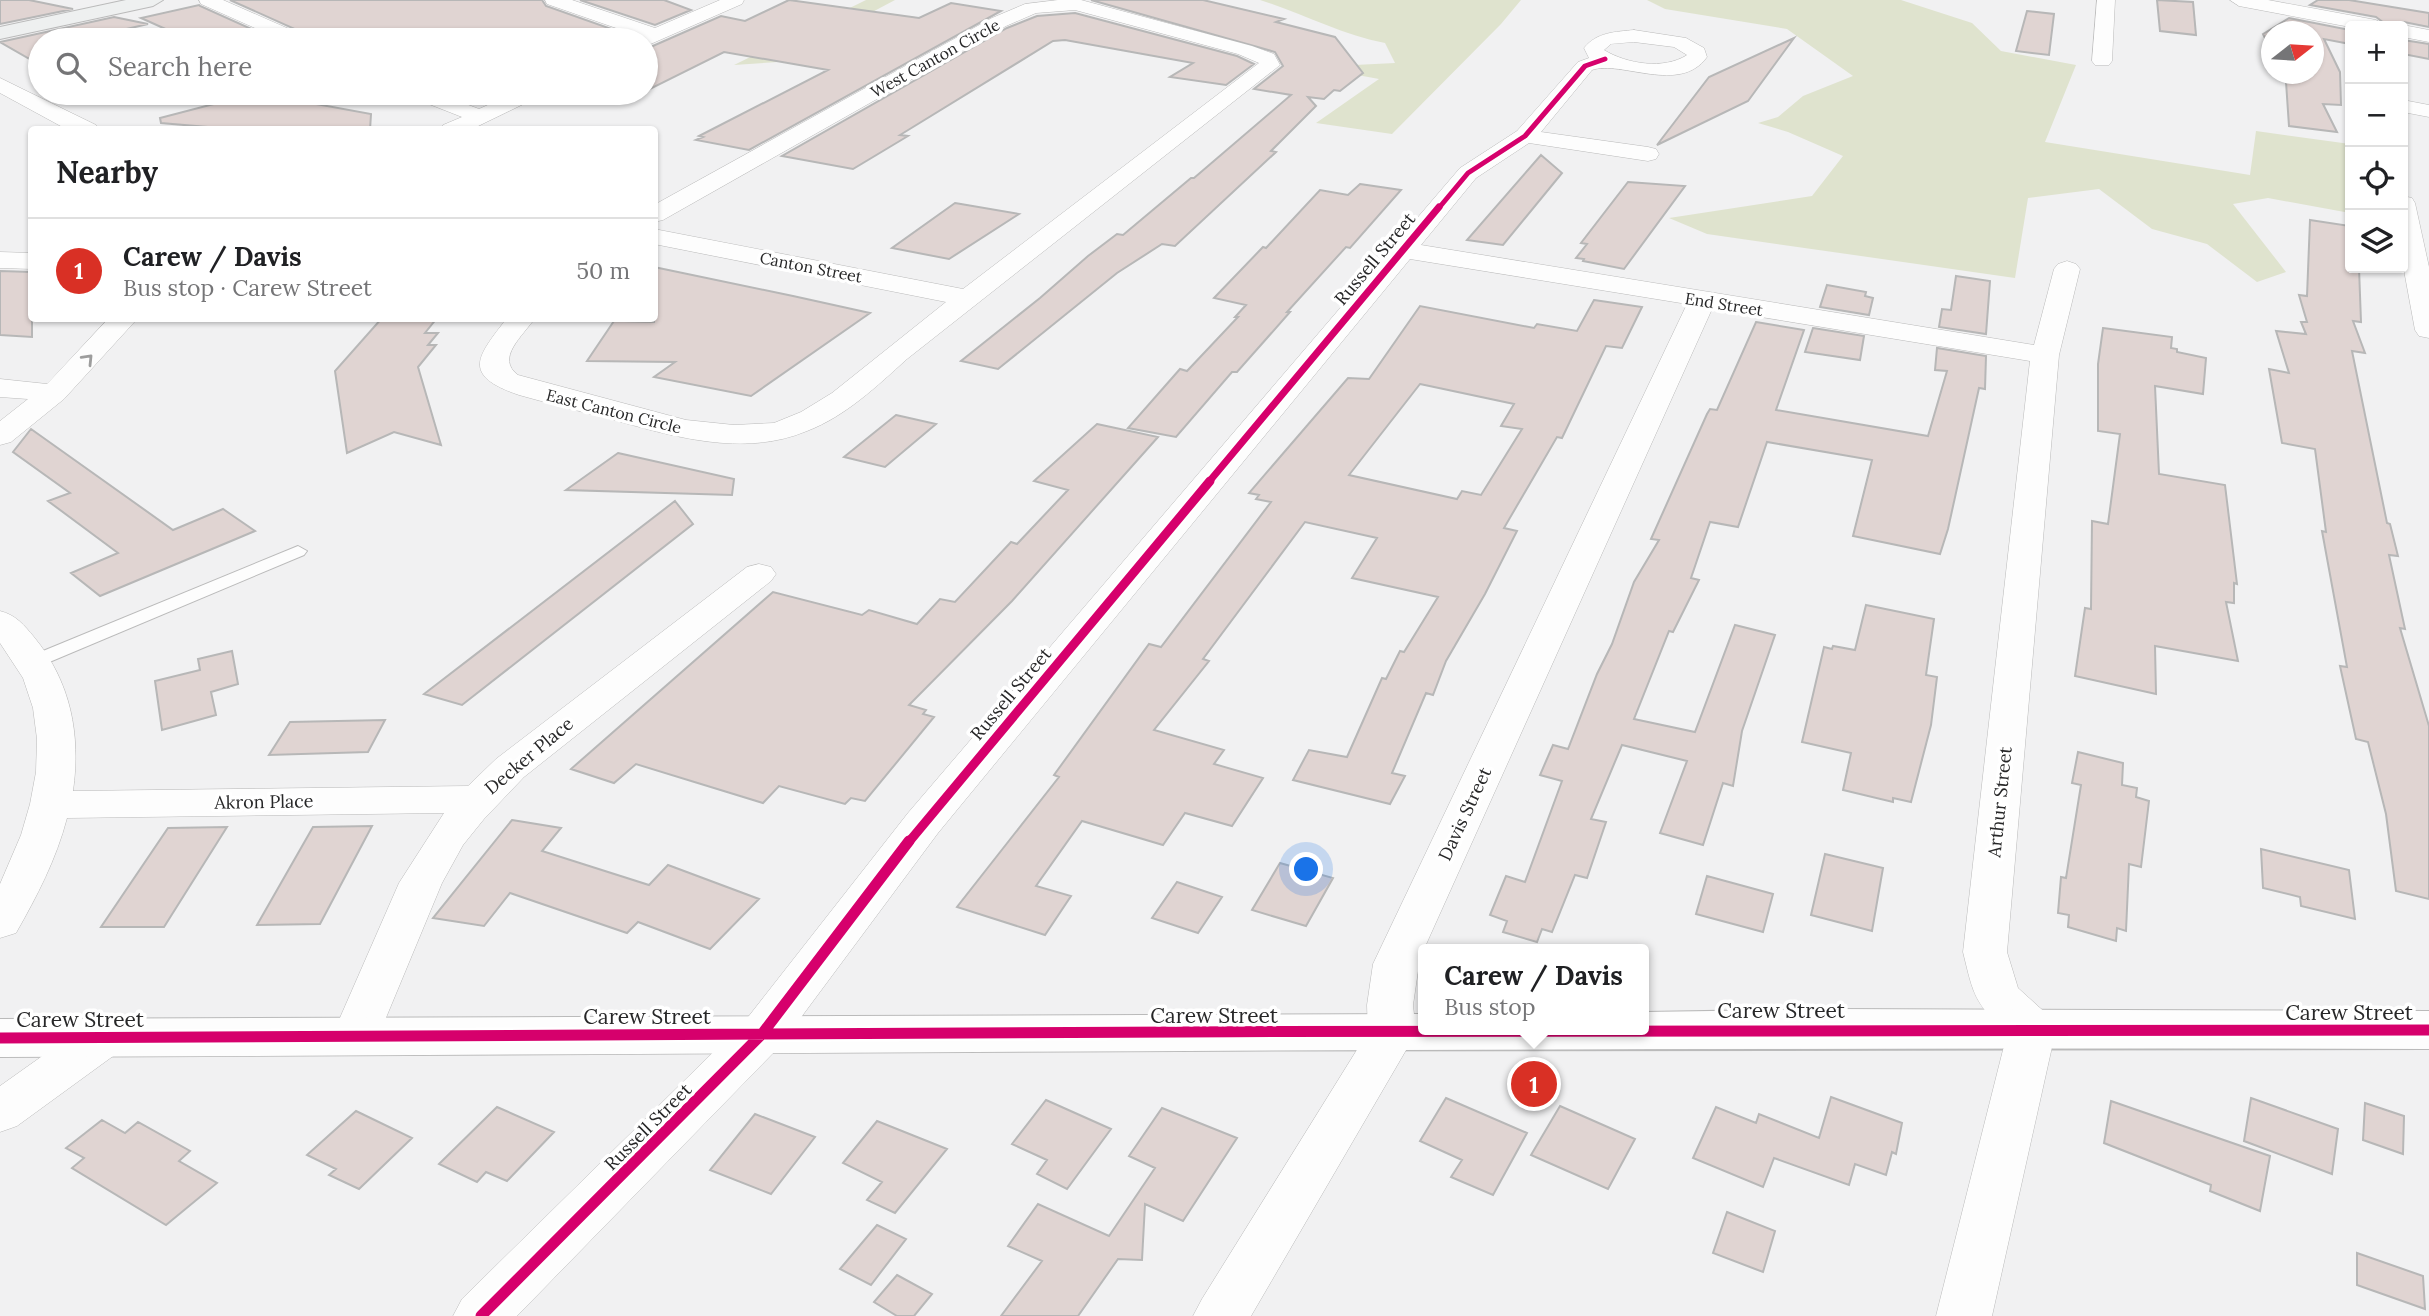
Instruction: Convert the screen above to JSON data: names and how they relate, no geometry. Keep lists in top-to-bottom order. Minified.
{"streets":{"street":["West Canton Circle","Russell Street","Canton Street","End Street","East Canton Circle","Decker Place","Akron Place","Arthur Street","Davis Street","Carew Street"]},"crossings":[["West Canton Circle","Canton Street"],["West Canton Circle","East Canton Circle"],["Russell Street","End Street"],["Russell Street","Carew Street"],["Canton Street","East Canton Circle"],["End Street","Arthur Street"],["End Street","Davis Street"],["Decker Place","Akron Place"],["Decker Place","Carew Street"],["Arthur Street","Carew Street"],["Davis Street","Carew Street"]],"north":"right","page":{"map_buttons":["+","−"],"search":"Search here","heading":"Nearby","list":[{"mark":"1","name":"Carew / Davis","note":"Bus stop · Carew Street","value":"50 m"}],"popup":["Carew / Davis","Bus stop"],"pins":"1"}}
